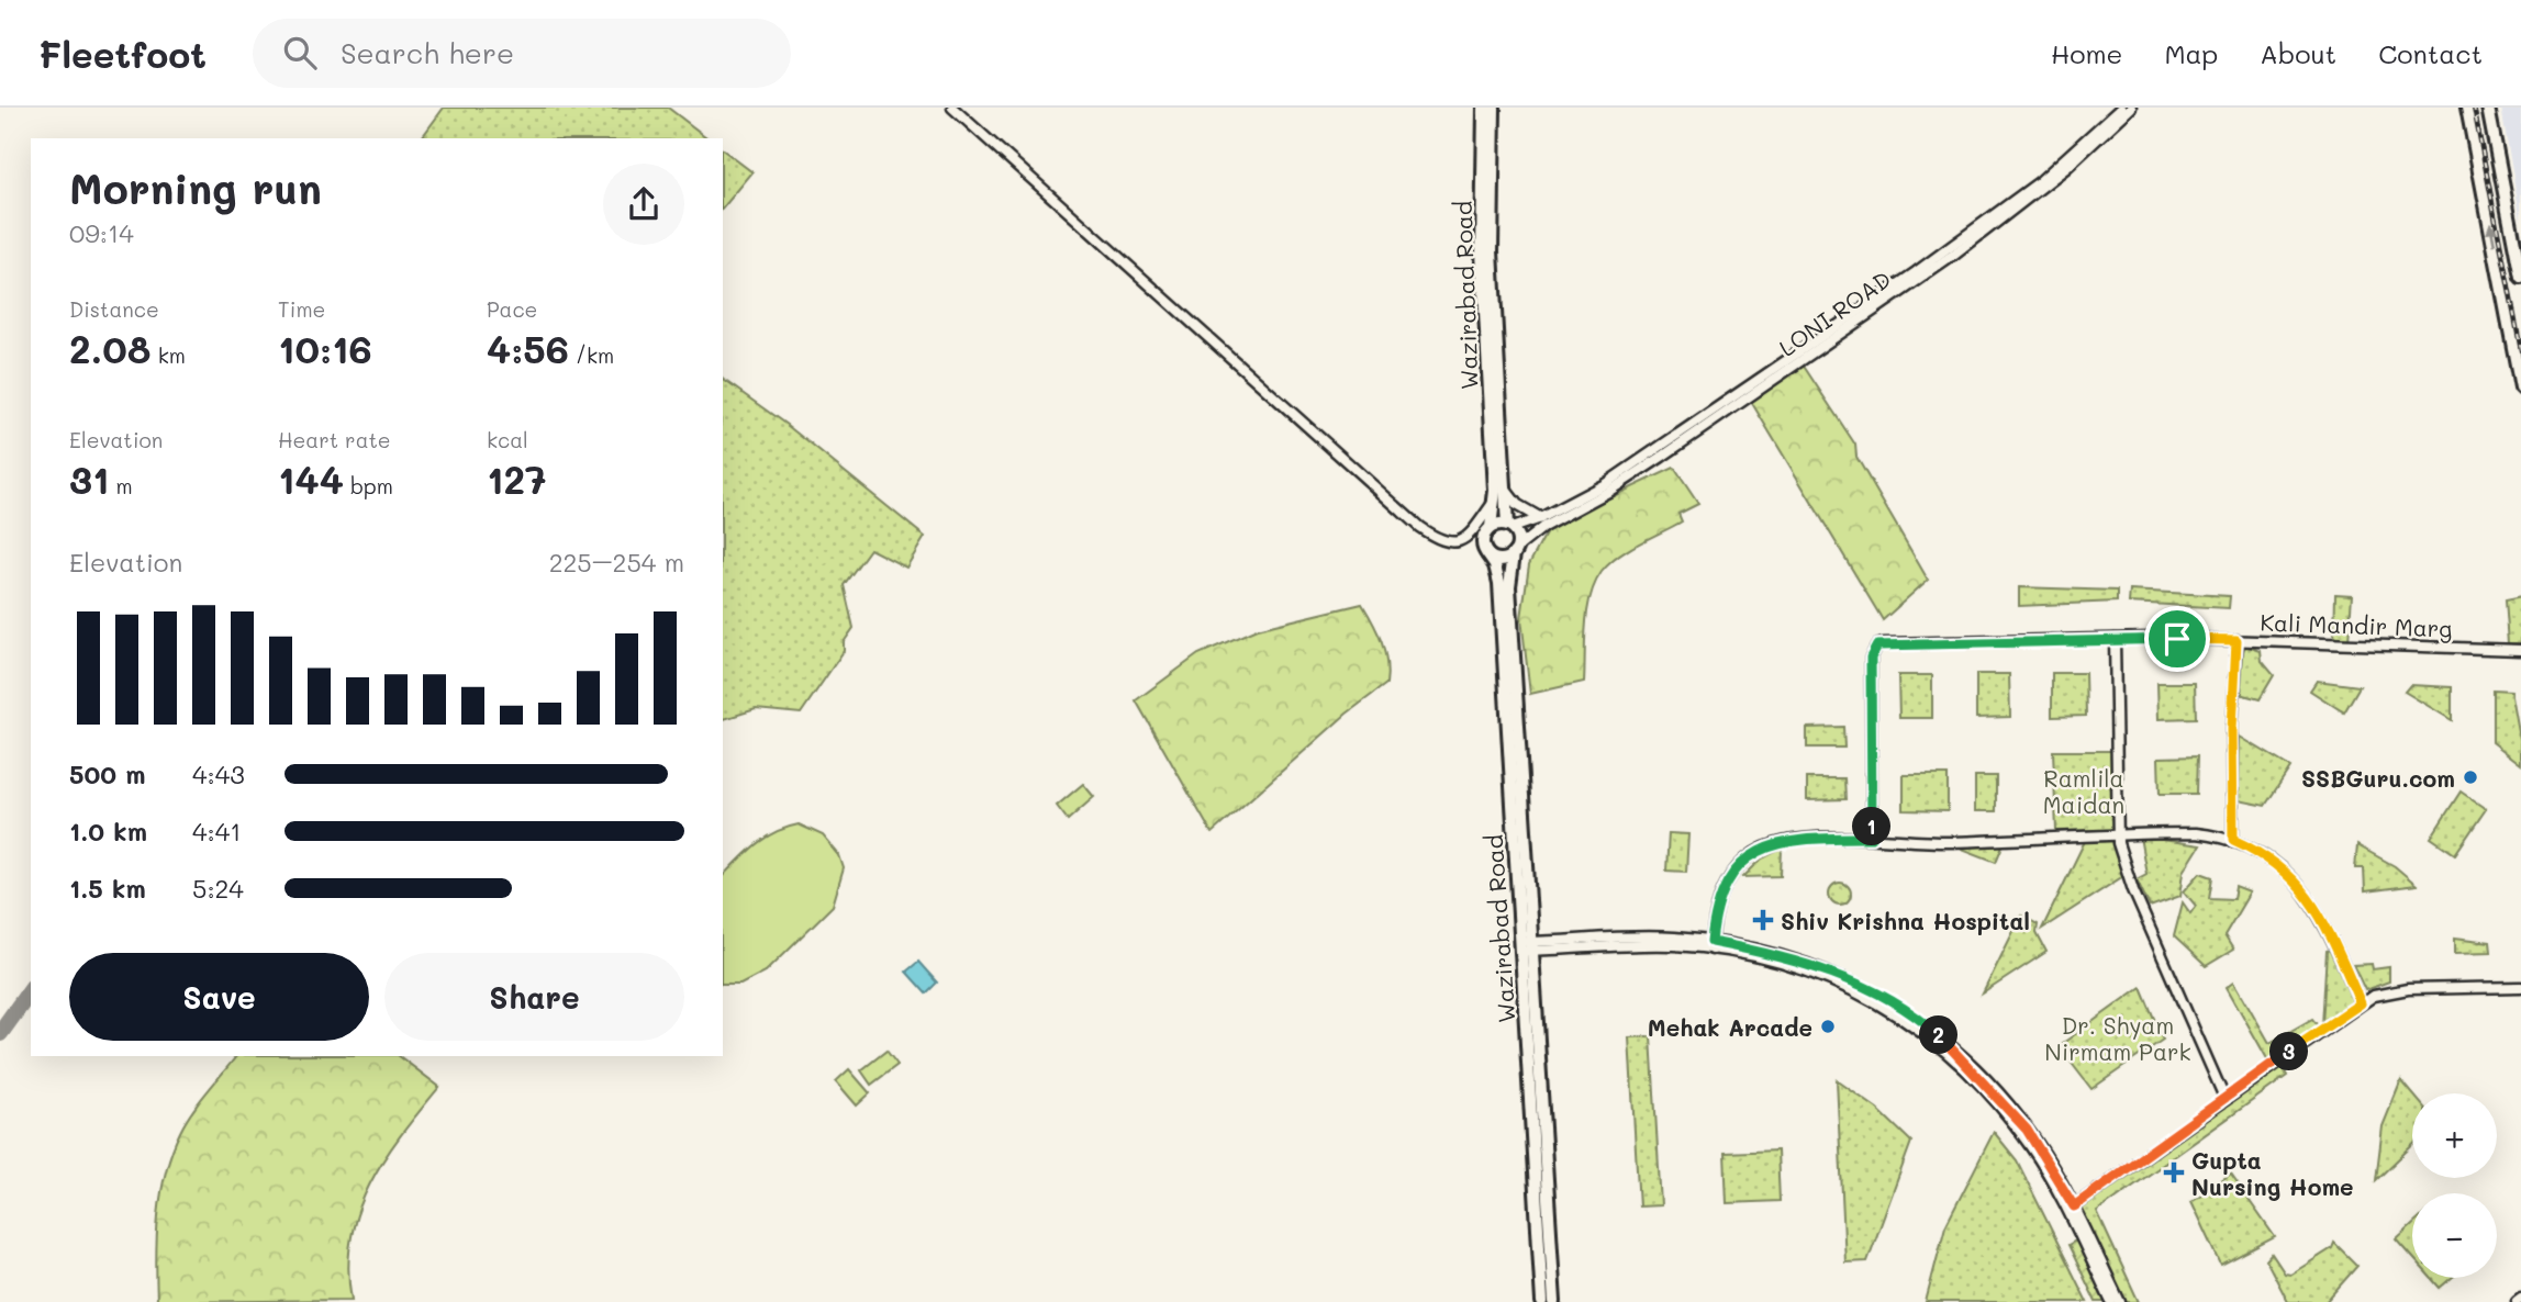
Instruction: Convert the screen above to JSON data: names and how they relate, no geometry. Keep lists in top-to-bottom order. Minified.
{"streets":{"highway":["Wazirabad Road"],"street":["LONI ROAD","Kali Mandir Marg"]},"parks":["Ramlila Maidan","Dr. Shyam Nirmam Park"],"places":{"other":["SSBGuru.com","Mehak Arcade"],"health":["Shiv Krishna Hospital","Gupta Nursing Home"]},"page":{"header":"Fleetfoot","search":"Search here","nav":["Home","Map","About","Contact"],"heading":["Morning run","09:14"],"stats":[["Distance","2.08 km"],["Time","10:16"],["Pace","4:56 /km"],["Elevation","31 m"],["Heart rate","144 bpm"],["kcal","127"]],"chart":["Elevation","225–254 m"],"list":[{"name":"500 m","note":"4:43"},{"name":"1.0 km","note":"4:41"},{"name":"1.5 km","note":"5:24"}],"pins":["1","2","3"],"buttons":["Save","Share"],"map_buttons":["+","−"]}}
